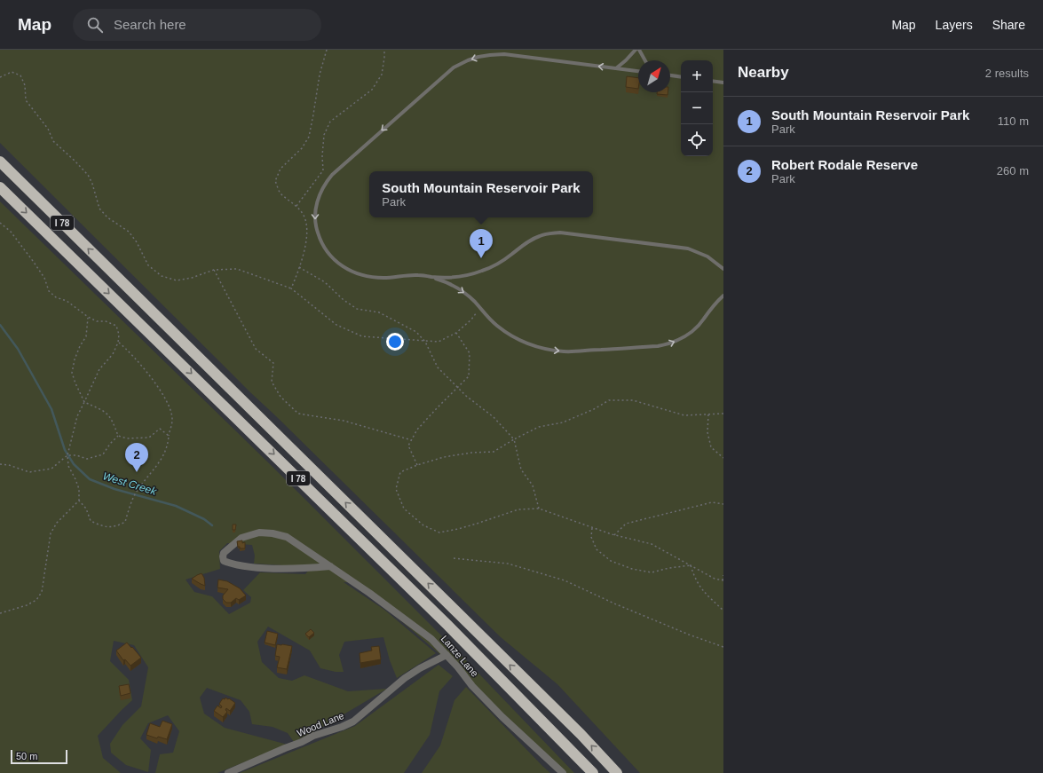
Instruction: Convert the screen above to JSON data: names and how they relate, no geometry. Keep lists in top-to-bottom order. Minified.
{"streets":{"highway":["I 78"],"street":["Lanze Lane","Wood Lane"]},"crossings":[["Lanze Lane","Wood Lane"]],"water":["West Creek"],"scale_bar":"50 m","north":"top right","page":{"header":"Map","search":"Search here","nav":["Map","Layers","Share"],"heading":["Nearby","2 results"],"map_buttons":["+","−"],"list":[{"mark":"1","name":"South Mountain Reservoir Park","note":"Park","value":"110 m"},{"mark":"2","name":"Robert Rodale Reserve","note":"Park","value":"260 m"}],"popup":["South Mountain Reservoir Park","Park"],"pins":["1","2"],"scale":"50 m"}}
